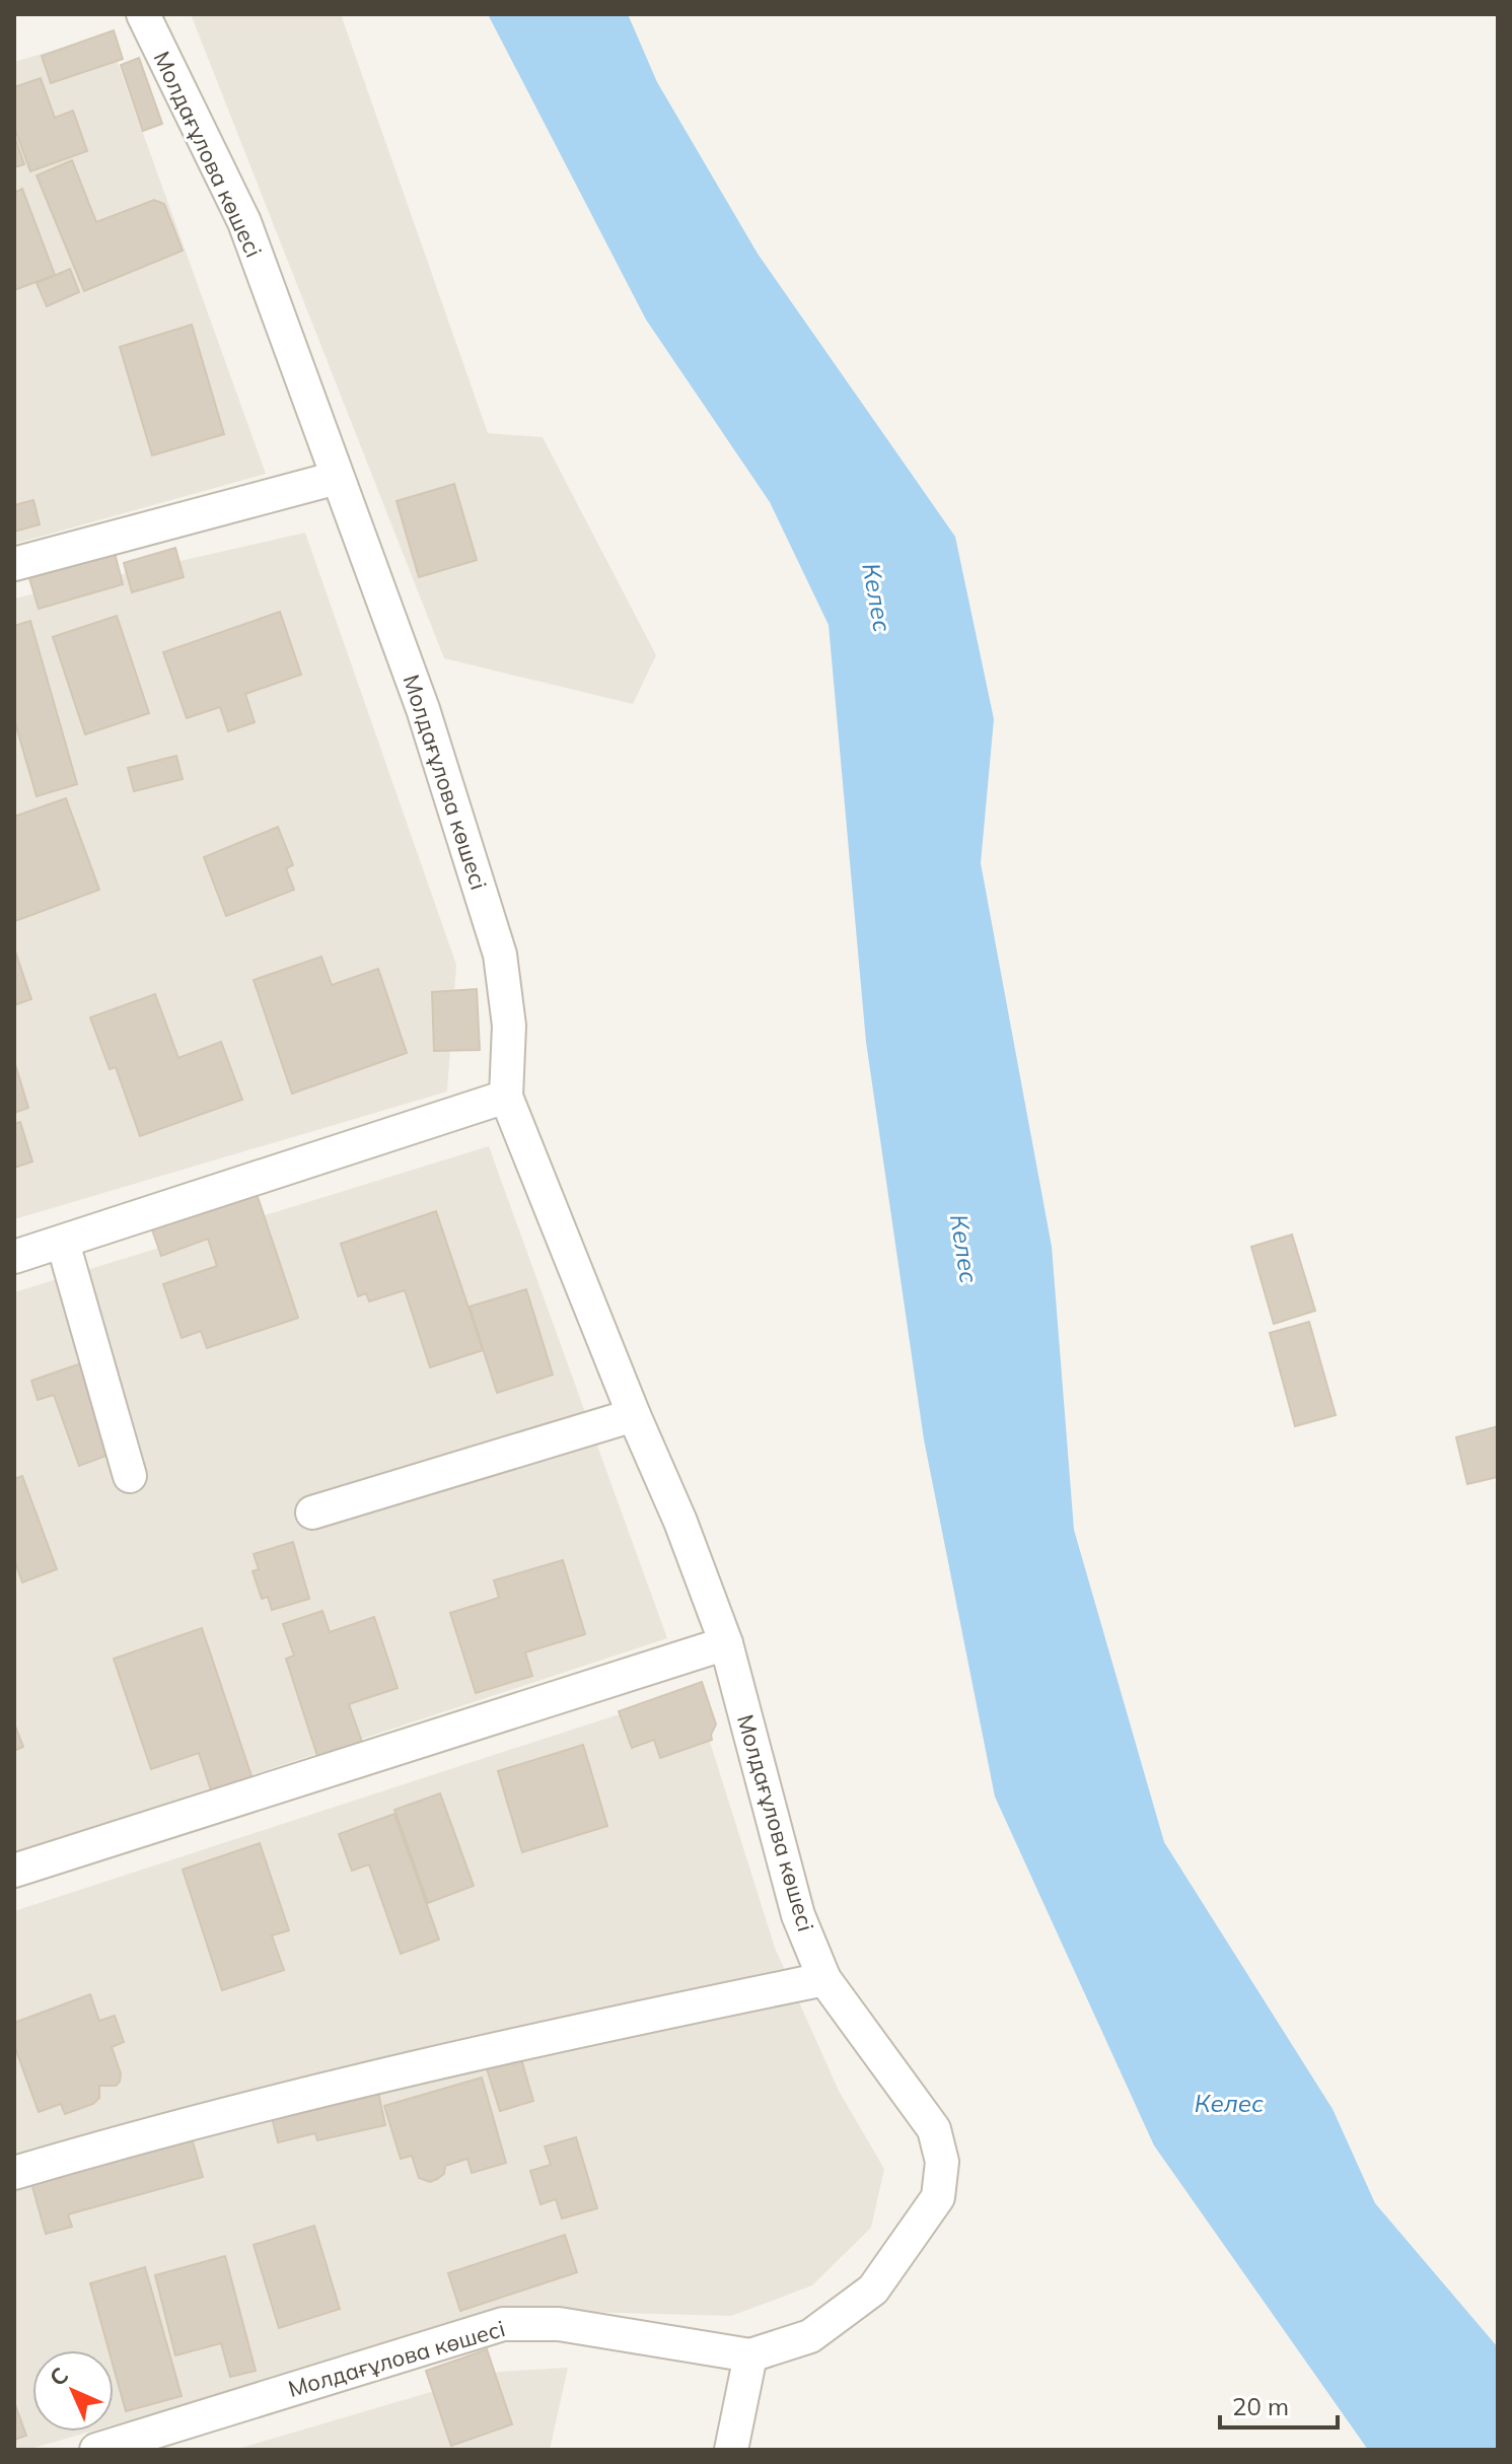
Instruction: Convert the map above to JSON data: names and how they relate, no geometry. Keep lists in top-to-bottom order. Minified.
{"streets":{"street":["Молдағұлова көшесі"]},"water":["Келес"],"scale_bar":"20 m","north":"top left"}
